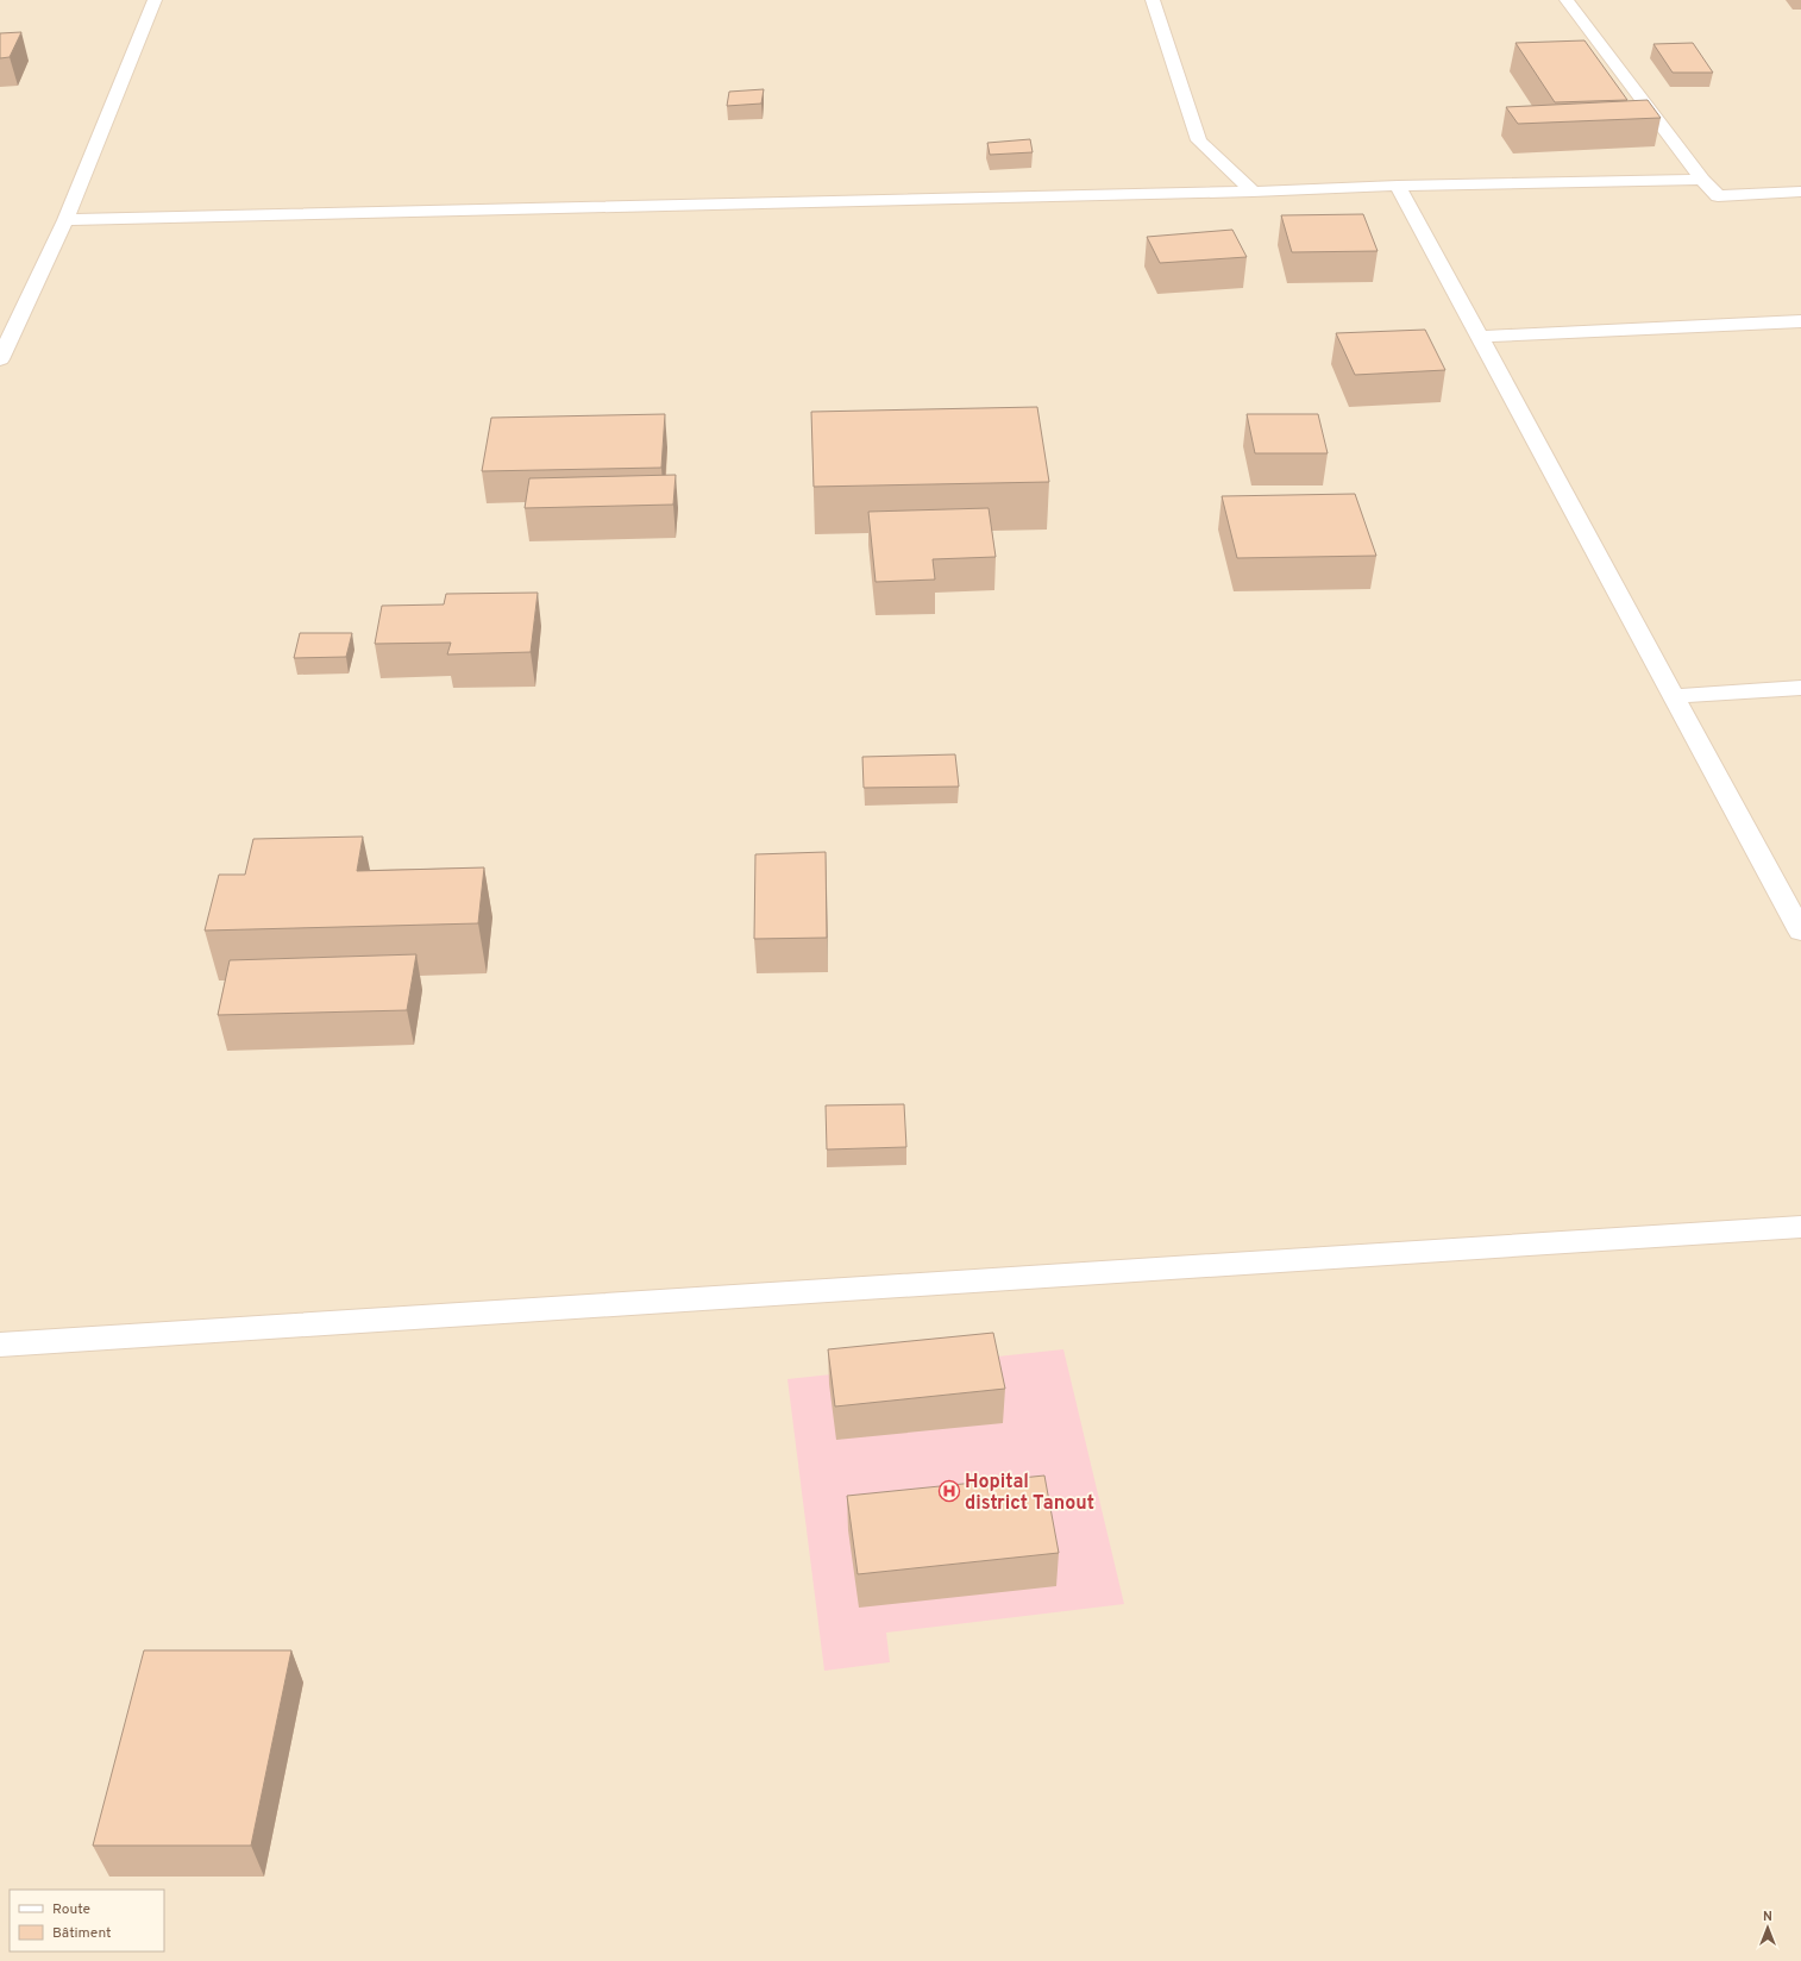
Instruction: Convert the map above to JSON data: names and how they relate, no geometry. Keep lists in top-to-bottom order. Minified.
{"places":{"hospital":["Hopital district Tanout"]},"legend":["Route","Bâtiment"],"north":"top"}
